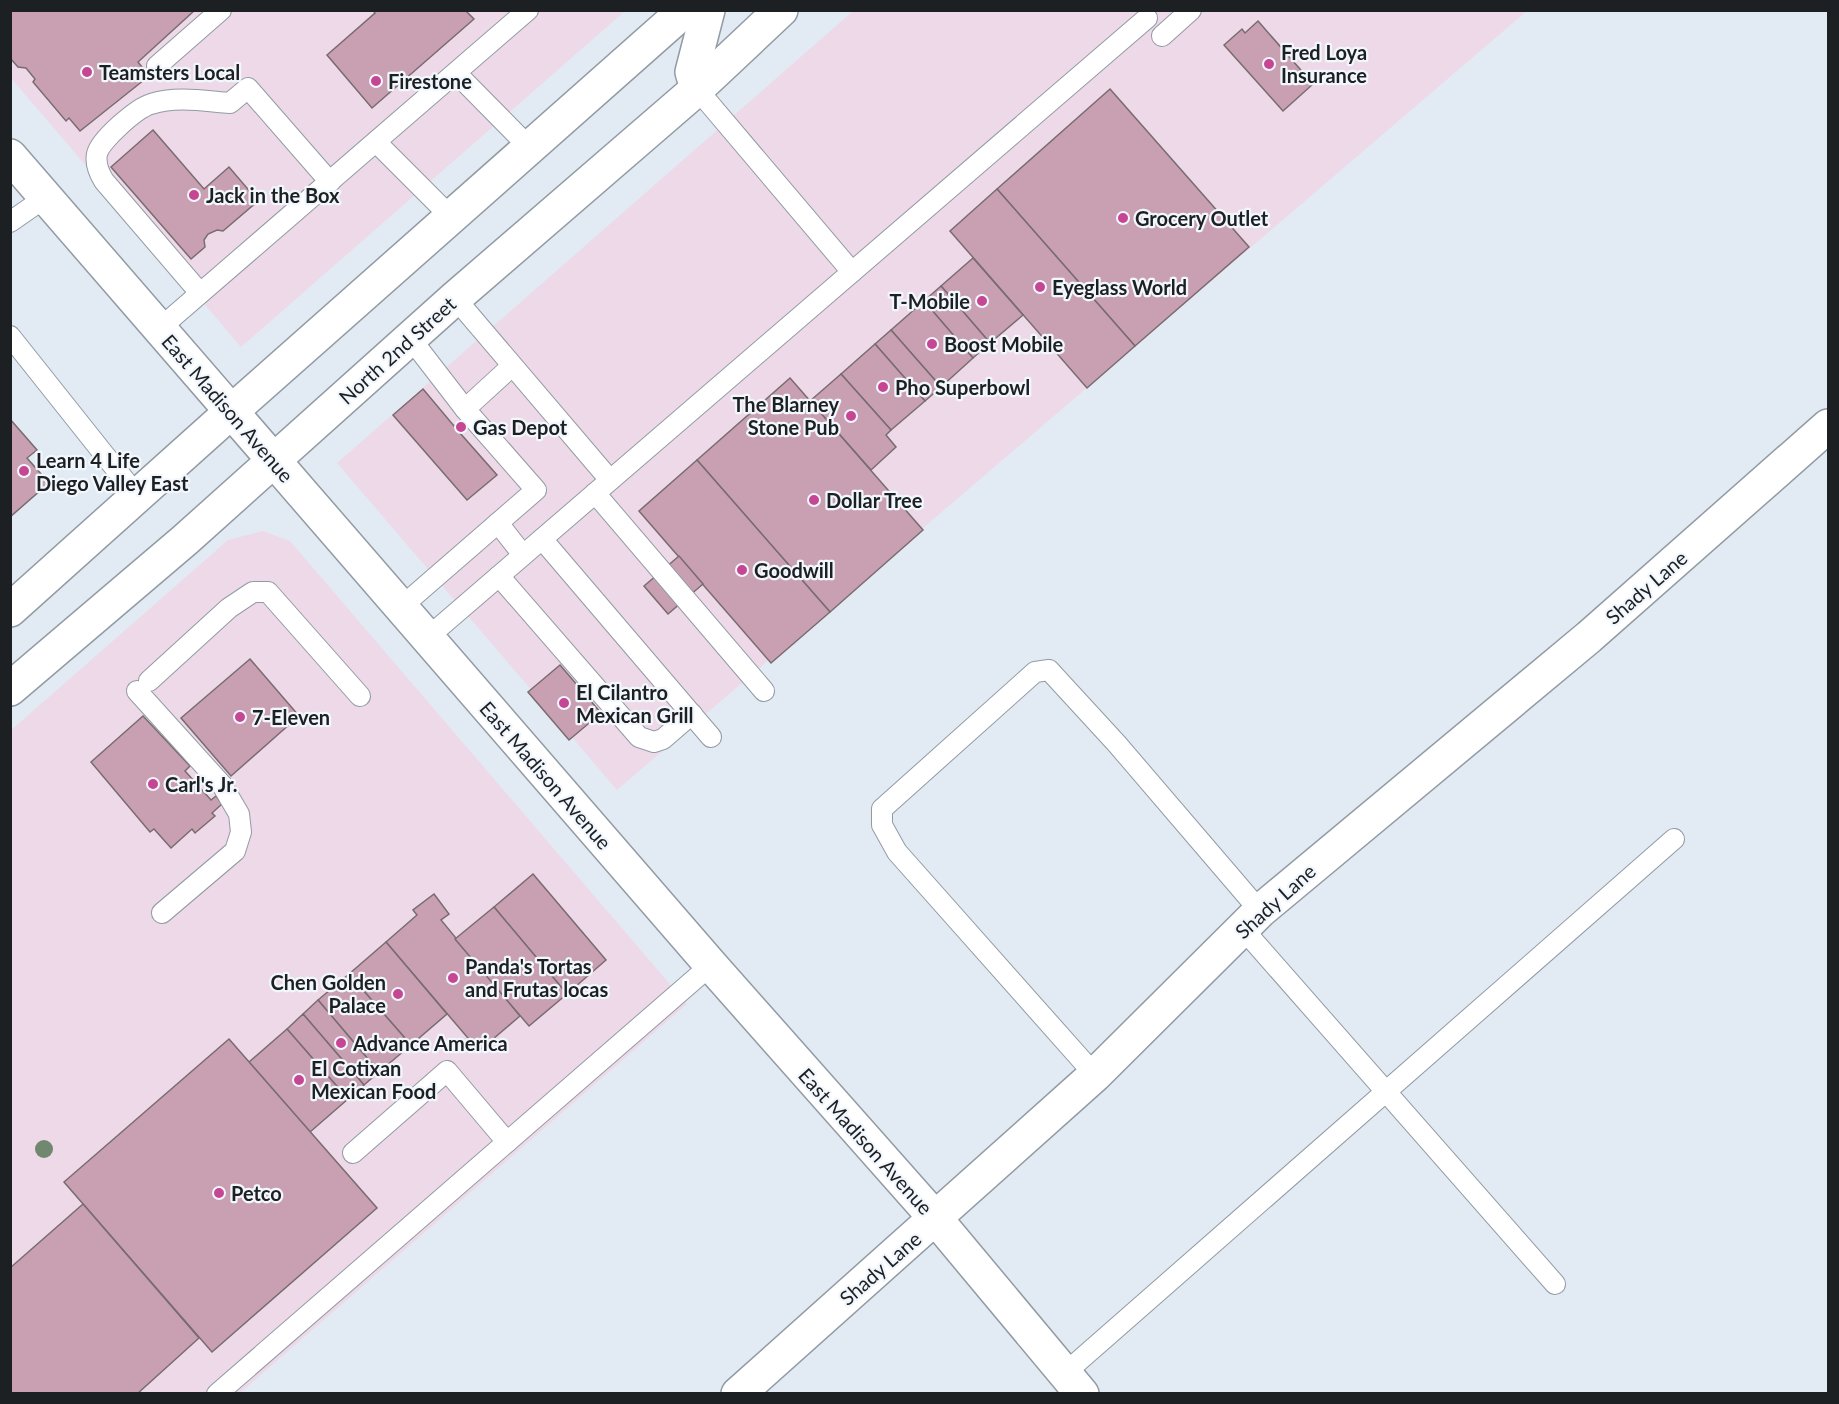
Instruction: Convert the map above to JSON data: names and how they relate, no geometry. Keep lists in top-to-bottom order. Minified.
{"streets":{"street":["North 2nd Street","East Madison Avenue","Shady Lane"]},"crossings":[["North 2nd Street","East Madison Avenue"],["East Madison Avenue","Shady Lane"]],"places":["Fred Loya Insurance","Teamsters Local","Firestone","Jack in the Box","Grocery Outlet","Eyeglass World","T-Mobile","Boost Mobile","Pho Superbowl","The Blarney Stone Pub","Gas Depot","Learn 4 Life Diego Valley East","Dollar Tree","Goodwill","El Cilantro Mexican Grill","7-Eleven","Carl's Jr.","Panda's Tortas and Frutas locas","Chen Golden Palace","Advance America","El Cotixan Mexican Food","Petco"]}
